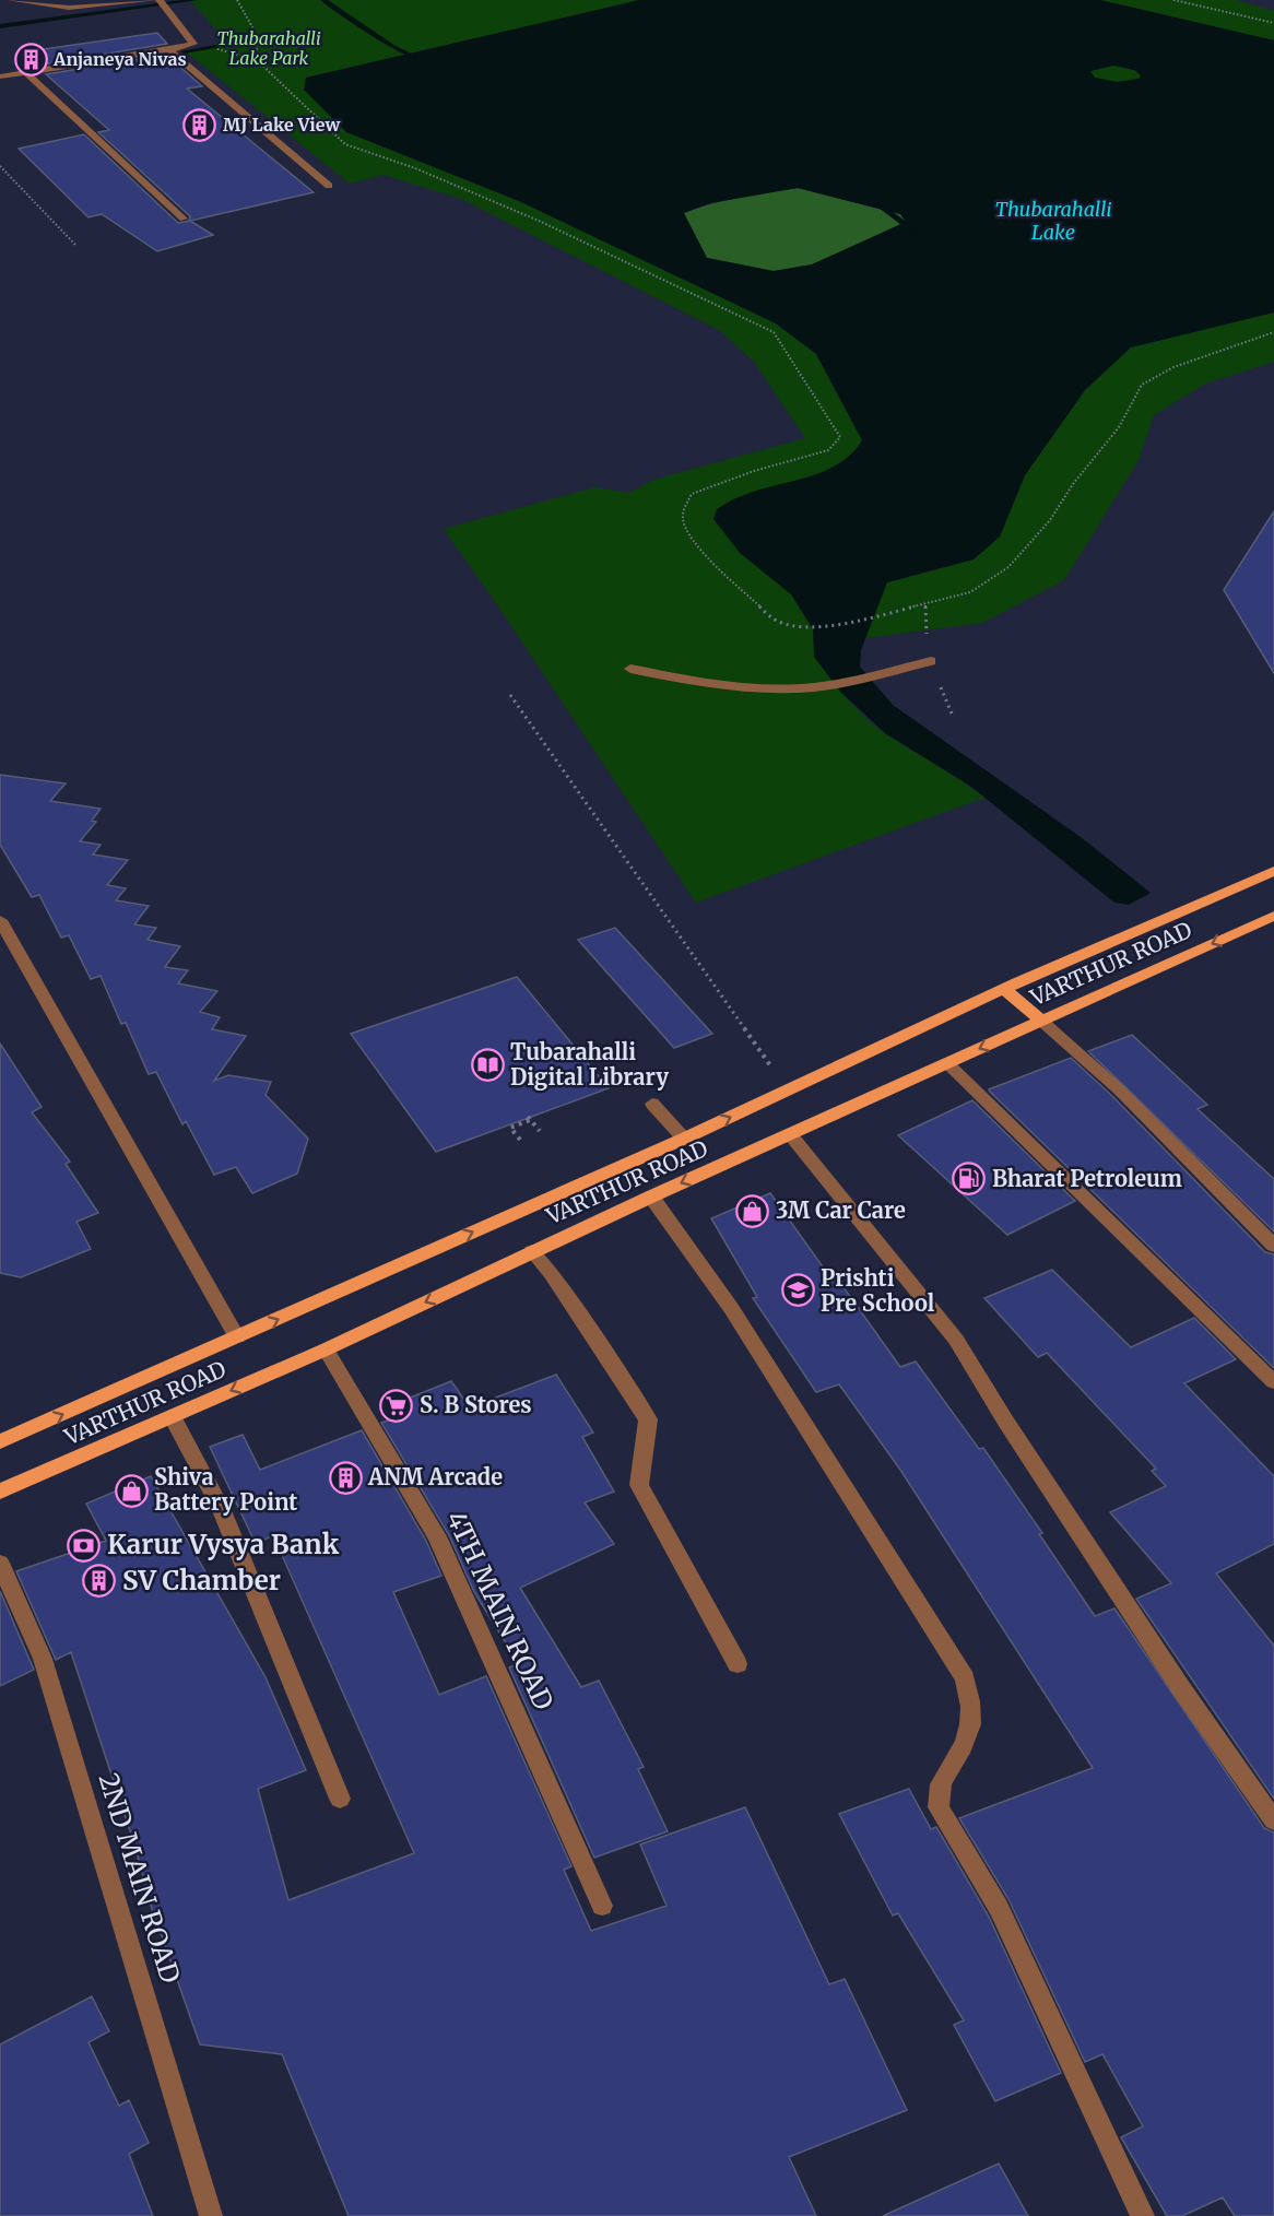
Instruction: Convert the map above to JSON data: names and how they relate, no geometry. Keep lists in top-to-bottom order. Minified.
{"streets":{"main road":["VARTHUR ROAD"],"street":["4TH MAIN ROAD","2ND MAIN ROAD"]},"crossings":[["VARTHUR ROAD","4TH MAIN ROAD"]],"water":["Thubarahalli Lake"],"parks":["Thubarahalli Lake Park"],"places":{"building":["Anjaneya Nivas","MJ Lake View","ANM Arcade","SV Chamber"],"library":["Tubarahalli Digital Library"],"fuel station":["Bharat Petroleum"],"shop":["3M Car Care","Shiva Battery Point"],"school or university":["Prishti Pre School"],"supermarket":["S. B Stores"],"bank":["Karur Vysya Bank"]}}
